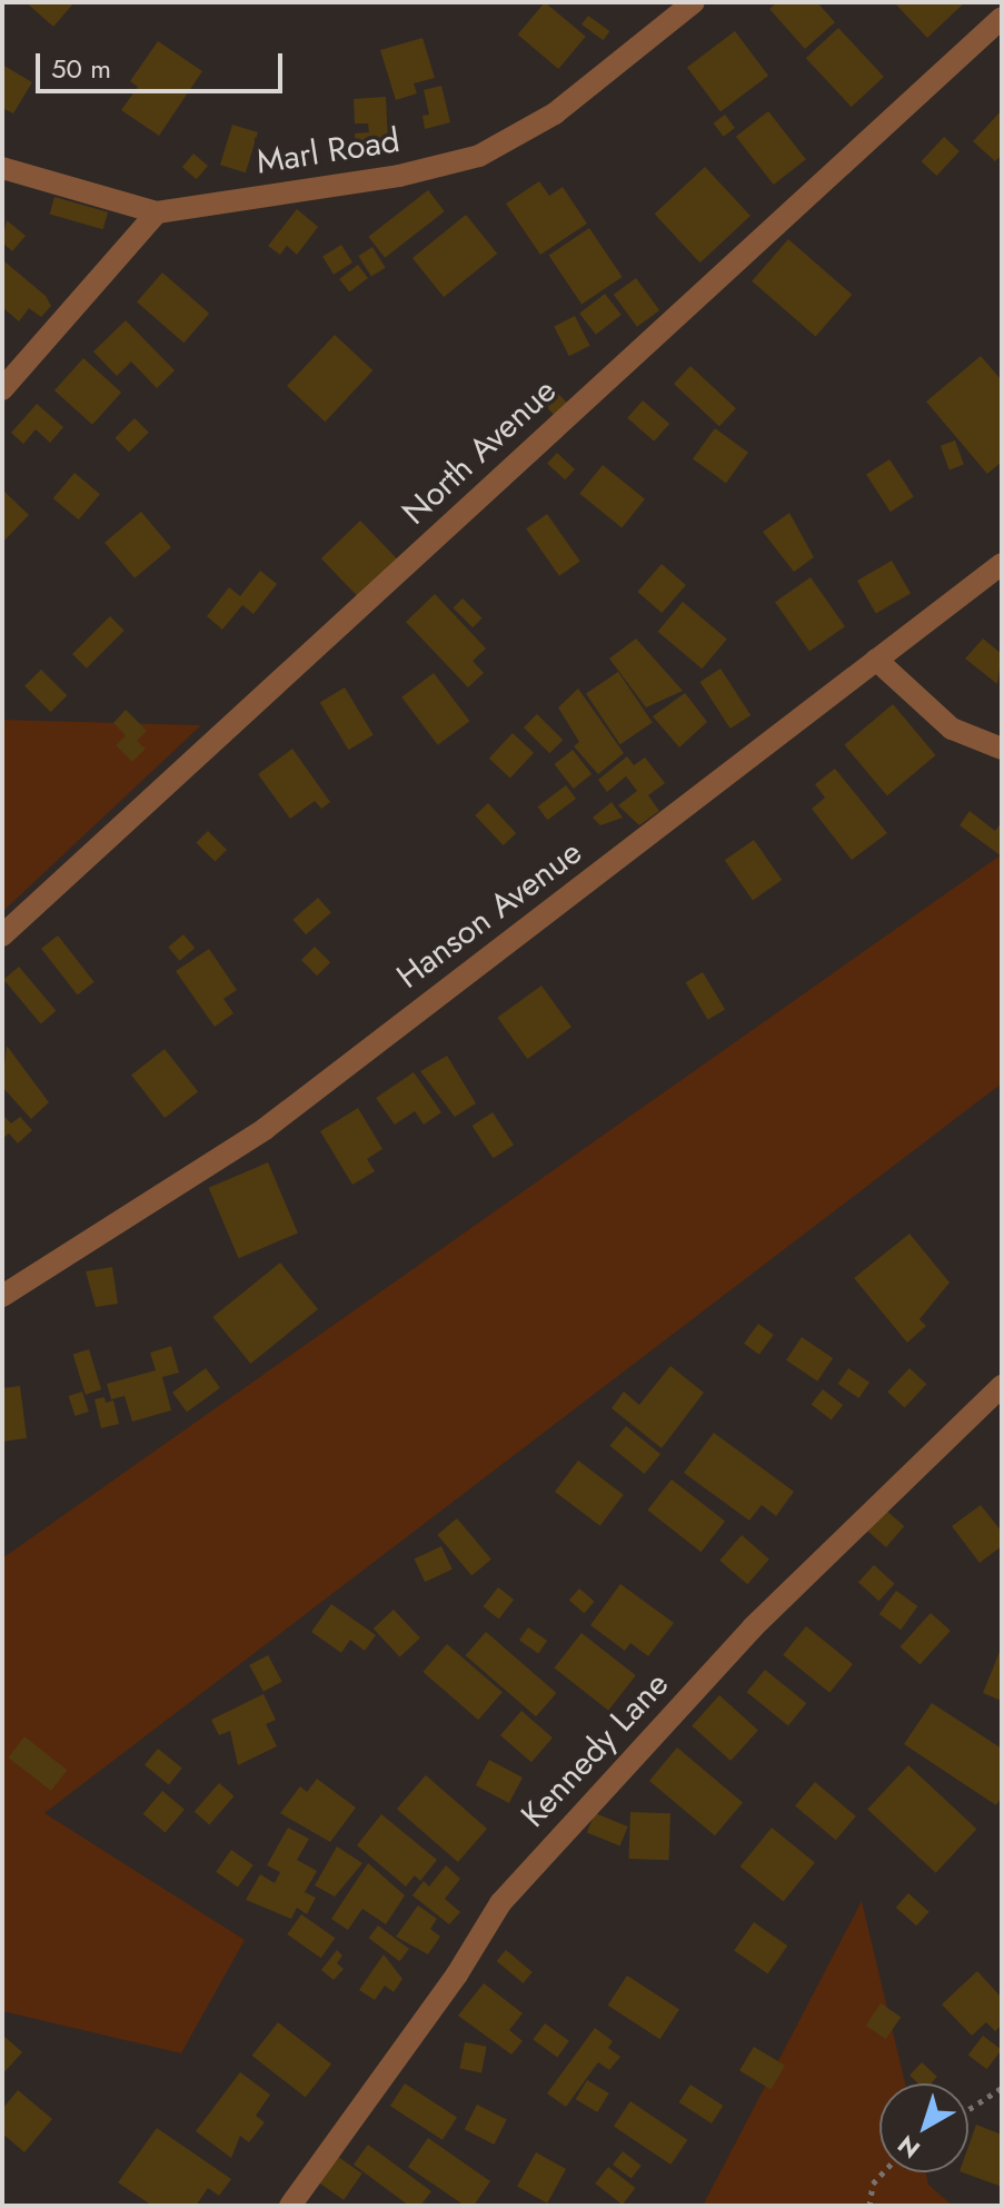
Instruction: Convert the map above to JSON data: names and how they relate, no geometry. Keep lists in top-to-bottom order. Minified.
{"streets":{"street":["Marl Road","North Avenue","Hanson Avenue","Kennedy Lane"]},"scale_bar":"50 m","north":"bottom left"}
